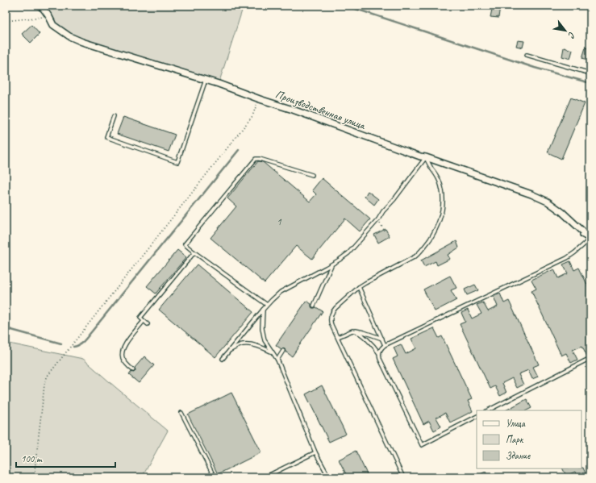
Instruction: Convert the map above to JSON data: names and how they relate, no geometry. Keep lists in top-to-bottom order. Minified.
{"streets":{"street":["Производственная улица"]},"house_numbers":["1"],"legend":["Улица","Парк","Здание"],"scale_bar":"100 m","north":"bottom right"}
